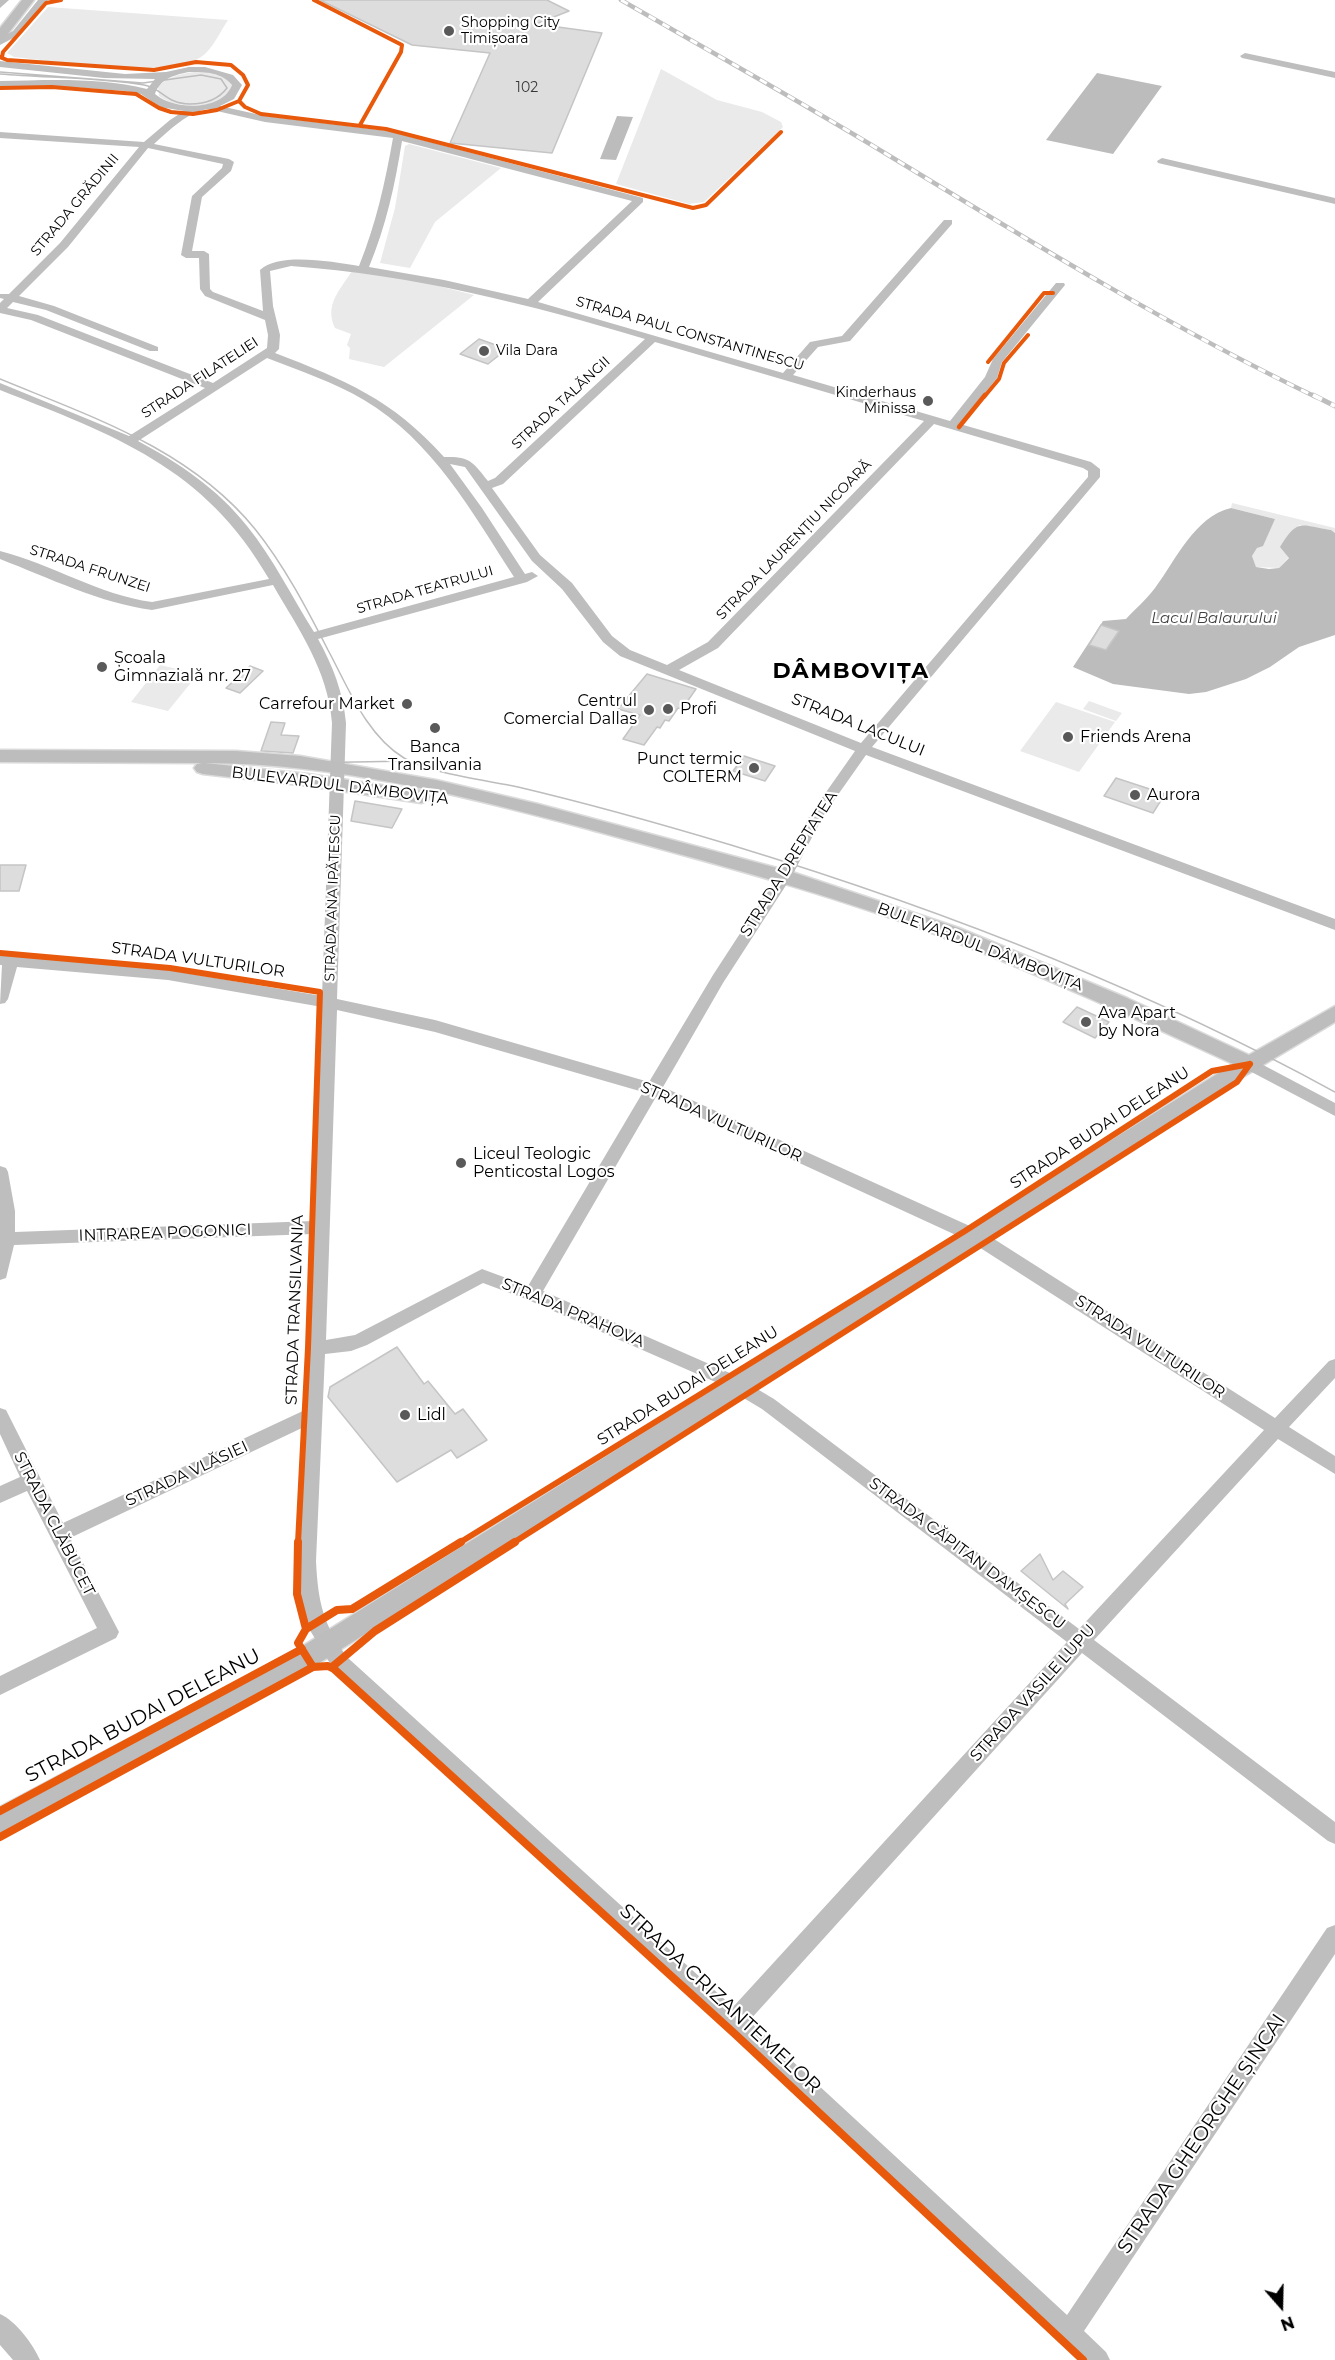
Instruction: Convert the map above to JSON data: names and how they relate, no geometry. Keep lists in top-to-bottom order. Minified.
{"streets":{"main road":["BULEVARDUL DÂMBOVIȚA","STRADA BUDAI DELEANU"],"street":["STRADA GRĂDINII","STRADA PAUL CONSTANTINESCU","STRADA FILATELIEI","STRADA TALĂNGII","STRADA LAURENȚIU NICOARĂ","STRADA FRUNZEI","STRADA TEATRULUI","STRADA LACULUI","STRADA DREPTATEA","STRADA ANA IPĂTESCU","STRADA VULTURILOR","INTRAREA POGONICI","STRADA TRANSILVANIA","STRADA PRAHOVA","STRADA VLĂSIEI","STRADA CLĂBUCET","STRADA CĂPITAN DAMȘESCU","STRADA VASILE LUPU","STRADA CRIZANTEMELOR","STRADA GHEORGHE ȘINCAI"]},"crossings":[["STRADA PAUL CONSTANTINESCU","STRADA FILATELIEI"],["STRADA PAUL CONSTANTINESCU","STRADA TALĂNGII"],["STRADA PAUL CONSTANTINESCU","STRADA LAURENȚIU NICOARĂ"],["STRADA PAUL CONSTANTINESCU","STRADA DREPTATEA"],["STRADA FILATELIEI","STRADA ANA IPĂTESCU"],["STRADA TALĂNGII","STRADA LACULUI"],["STRADA LAURENȚIU NICOARĂ","STRADA LACULUI"],["STRADA FRUNZEI","STRADA ANA IPĂTESCU"],["STRADA TEATRULUI","STRADA LACULUI"],["STRADA TEATRULUI","STRADA ANA IPĂTESCU"],["STRADA LACULUI","STRADA DREPTATEA"],["BULEVARDUL DÂMBOVIȚA","STRADA DREPTATEA"],["BULEVARDUL DÂMBOVIȚA","STRADA ANA IPĂTESCU"],["BULEVARDUL DÂMBOVIȚA","STRADA BUDAI DELEANU"],["STRADA DREPTATEA","STRADA VULTURILOR"],["STRADA DREPTATEA","STRADA PRAHOVA"],["STRADA ANA IPĂTESCU","STRADA VULTURILOR"],["STRADA ANA IPĂTESCU","STRADA TRANSILVANIA"],["STRADA VULTURILOR","STRADA BUDAI DELEANU"],["STRADA VULTURILOR","STRADA TRANSILVANIA"],["STRADA VULTURILOR","STRADA VASILE LUPU"],["STRADA BUDAI DELEANU","STRADA TRANSILVANIA"],["STRADA BUDAI DELEANU","STRADA PRAHOVA"],["STRADA BUDAI DELEANU","STRADA CĂPITAN DAMȘESCU"],["STRADA BUDAI DELEANU","STRADA CRIZANTEMELOR"],["INTRAREA POGONICI","STRADA TRANSILVANIA"],["STRADA TRANSILVANIA","STRADA PRAHOVA"],["STRADA TRANSILVANIA","STRADA VLĂSIEI"],["STRADA TRANSILVANIA","STRADA CRIZANTEMELOR"],["STRADA PRAHOVA","STRADA CĂPITAN DAMȘESCU"],["STRADA VLĂSIEI","STRADA CLĂBUCET"],["STRADA CĂPITAN DAMȘESCU","STRADA VASILE LUPU"],["STRADA VASILE LUPU","STRADA CRIZANTEMELOR"],["STRADA CRIZANTEMELOR","STRADA GHEORGHE ȘINCAI"]],"districts":["DÂMBOVIȚA"],"water":["Lacul Balaurului"],"places":["Shopping City Timișoara","Vila Dara","Kinderhaus Minissa","Școala Gimnazială nr. 27","Carrefour Market","Profi","Centrul Comercial Dallas","Banca Transilvania","Friends Arena","Punct termic COLTERM","Aurora","Ava Apart by Nora","Liceul Teologic Penticostal Logos","Lidl"],"house_numbers":["102"],"north":"bottom"}
